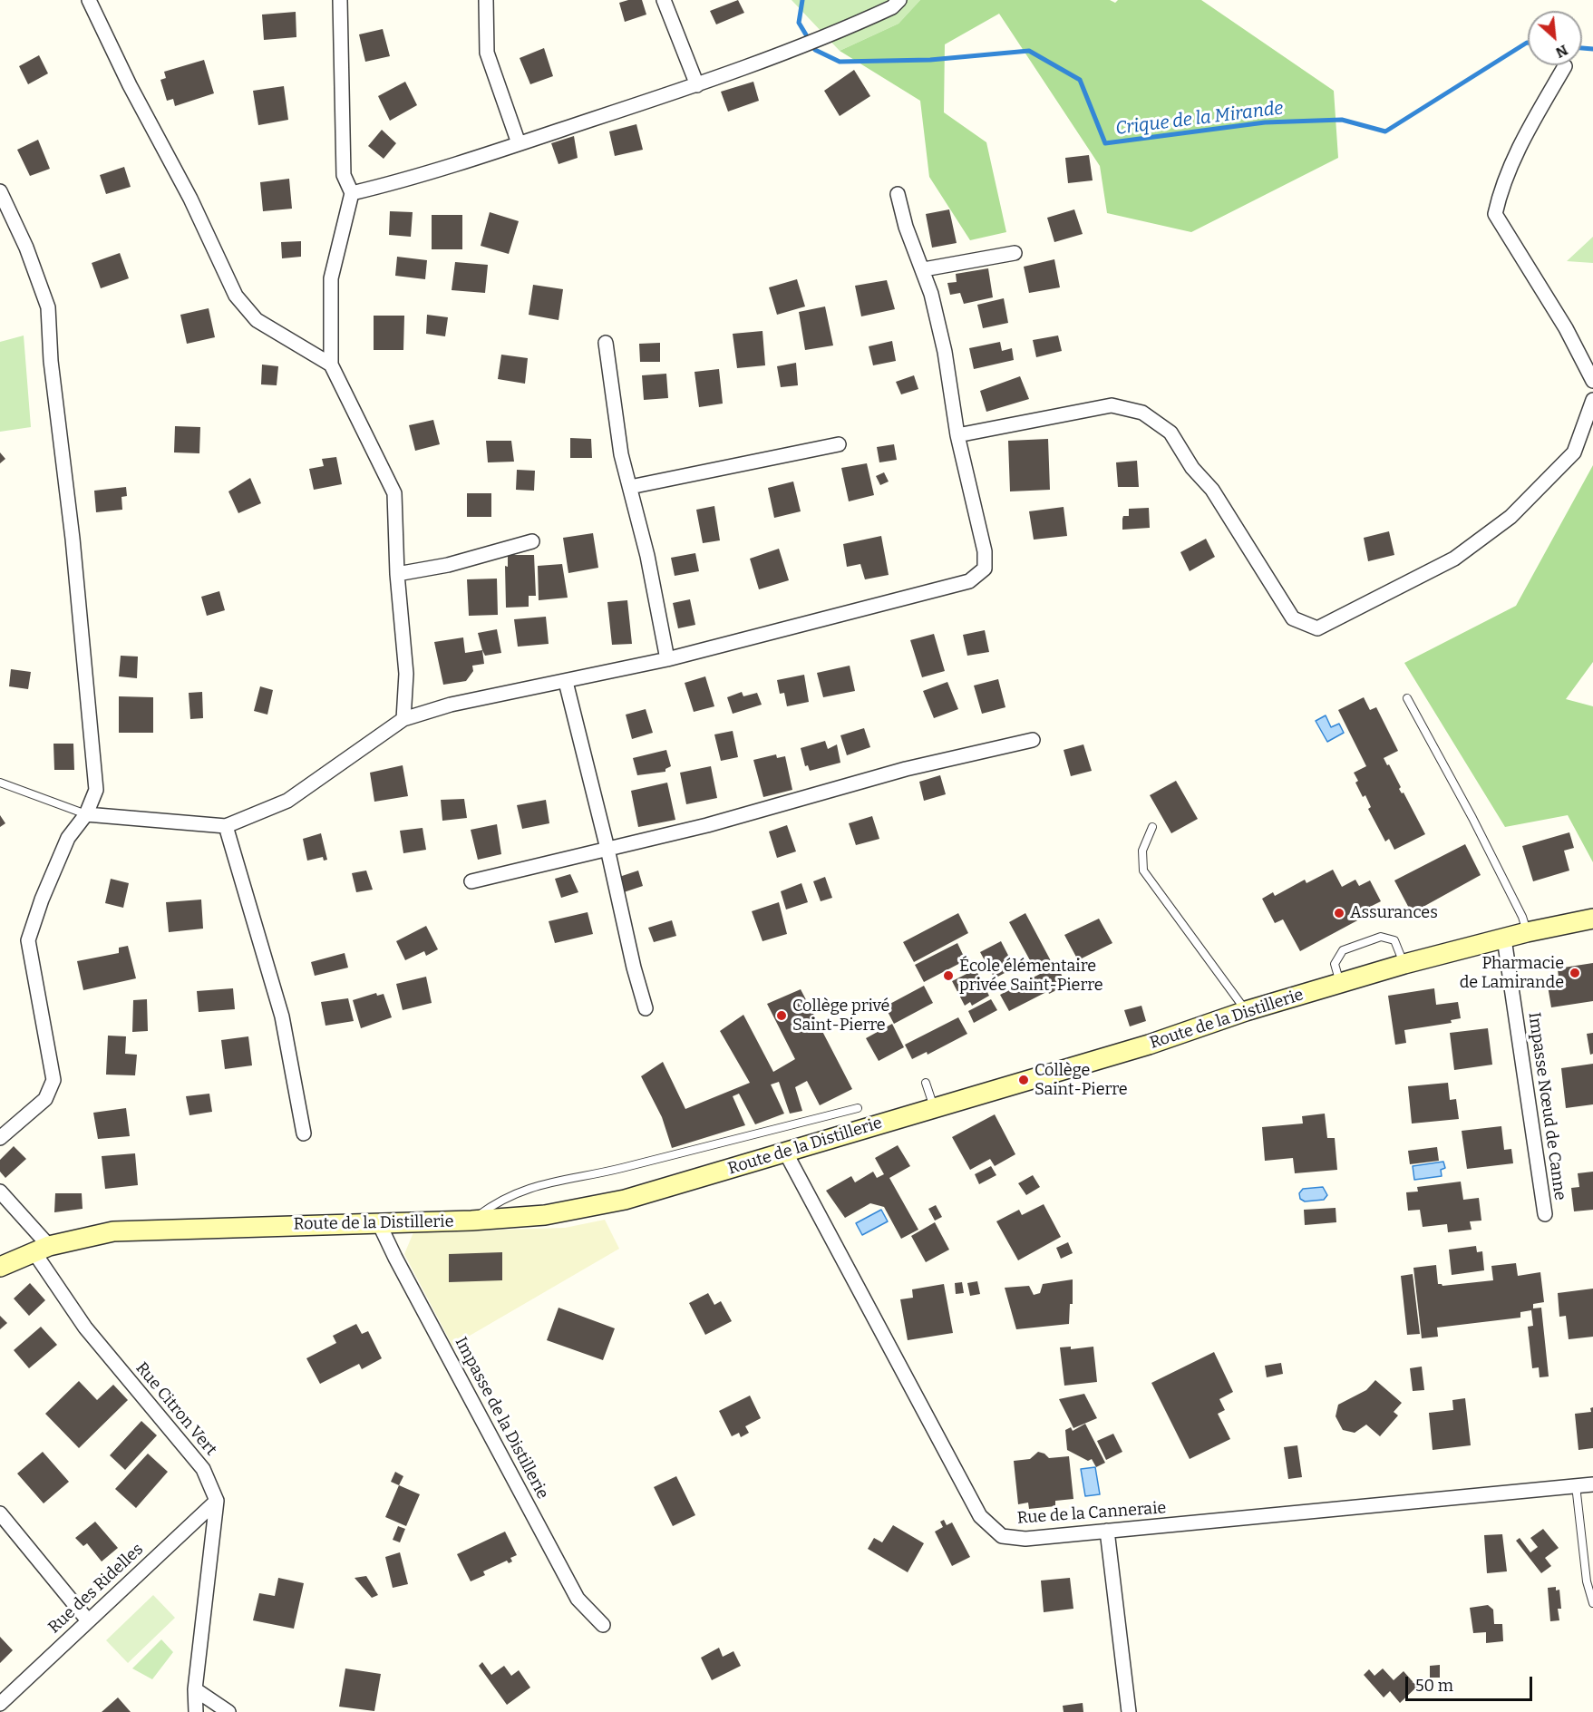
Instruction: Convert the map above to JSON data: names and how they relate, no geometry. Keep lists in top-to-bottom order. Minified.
{"streets":{"street":["Route de la Distillerie","Impasse Nœud de Canne","Rue Citron Vert","Impasse de la Distillerie","Rue de la Canneraie","Rue des Ridelles"]},"crossings":[["Route de la Distillerie","Impasse Nœud de Canne"],["Route de la Distillerie","Rue Citron Vert"],["Route de la Distillerie","Impasse de la Distillerie"],["Route de la Distillerie","Rue de la Canneraie"],["Rue Citron Vert","Rue des Ridelles"]],"water":["Crique de la Mirande"],"places":["Assurances","Pharmacie de Lamirande","École élémentaire privée Saint-Pierre","Collège privé Saint-Pierre","Collège Saint-Pierre"],"scale_bar":"50 m","north":"bottom right"}
